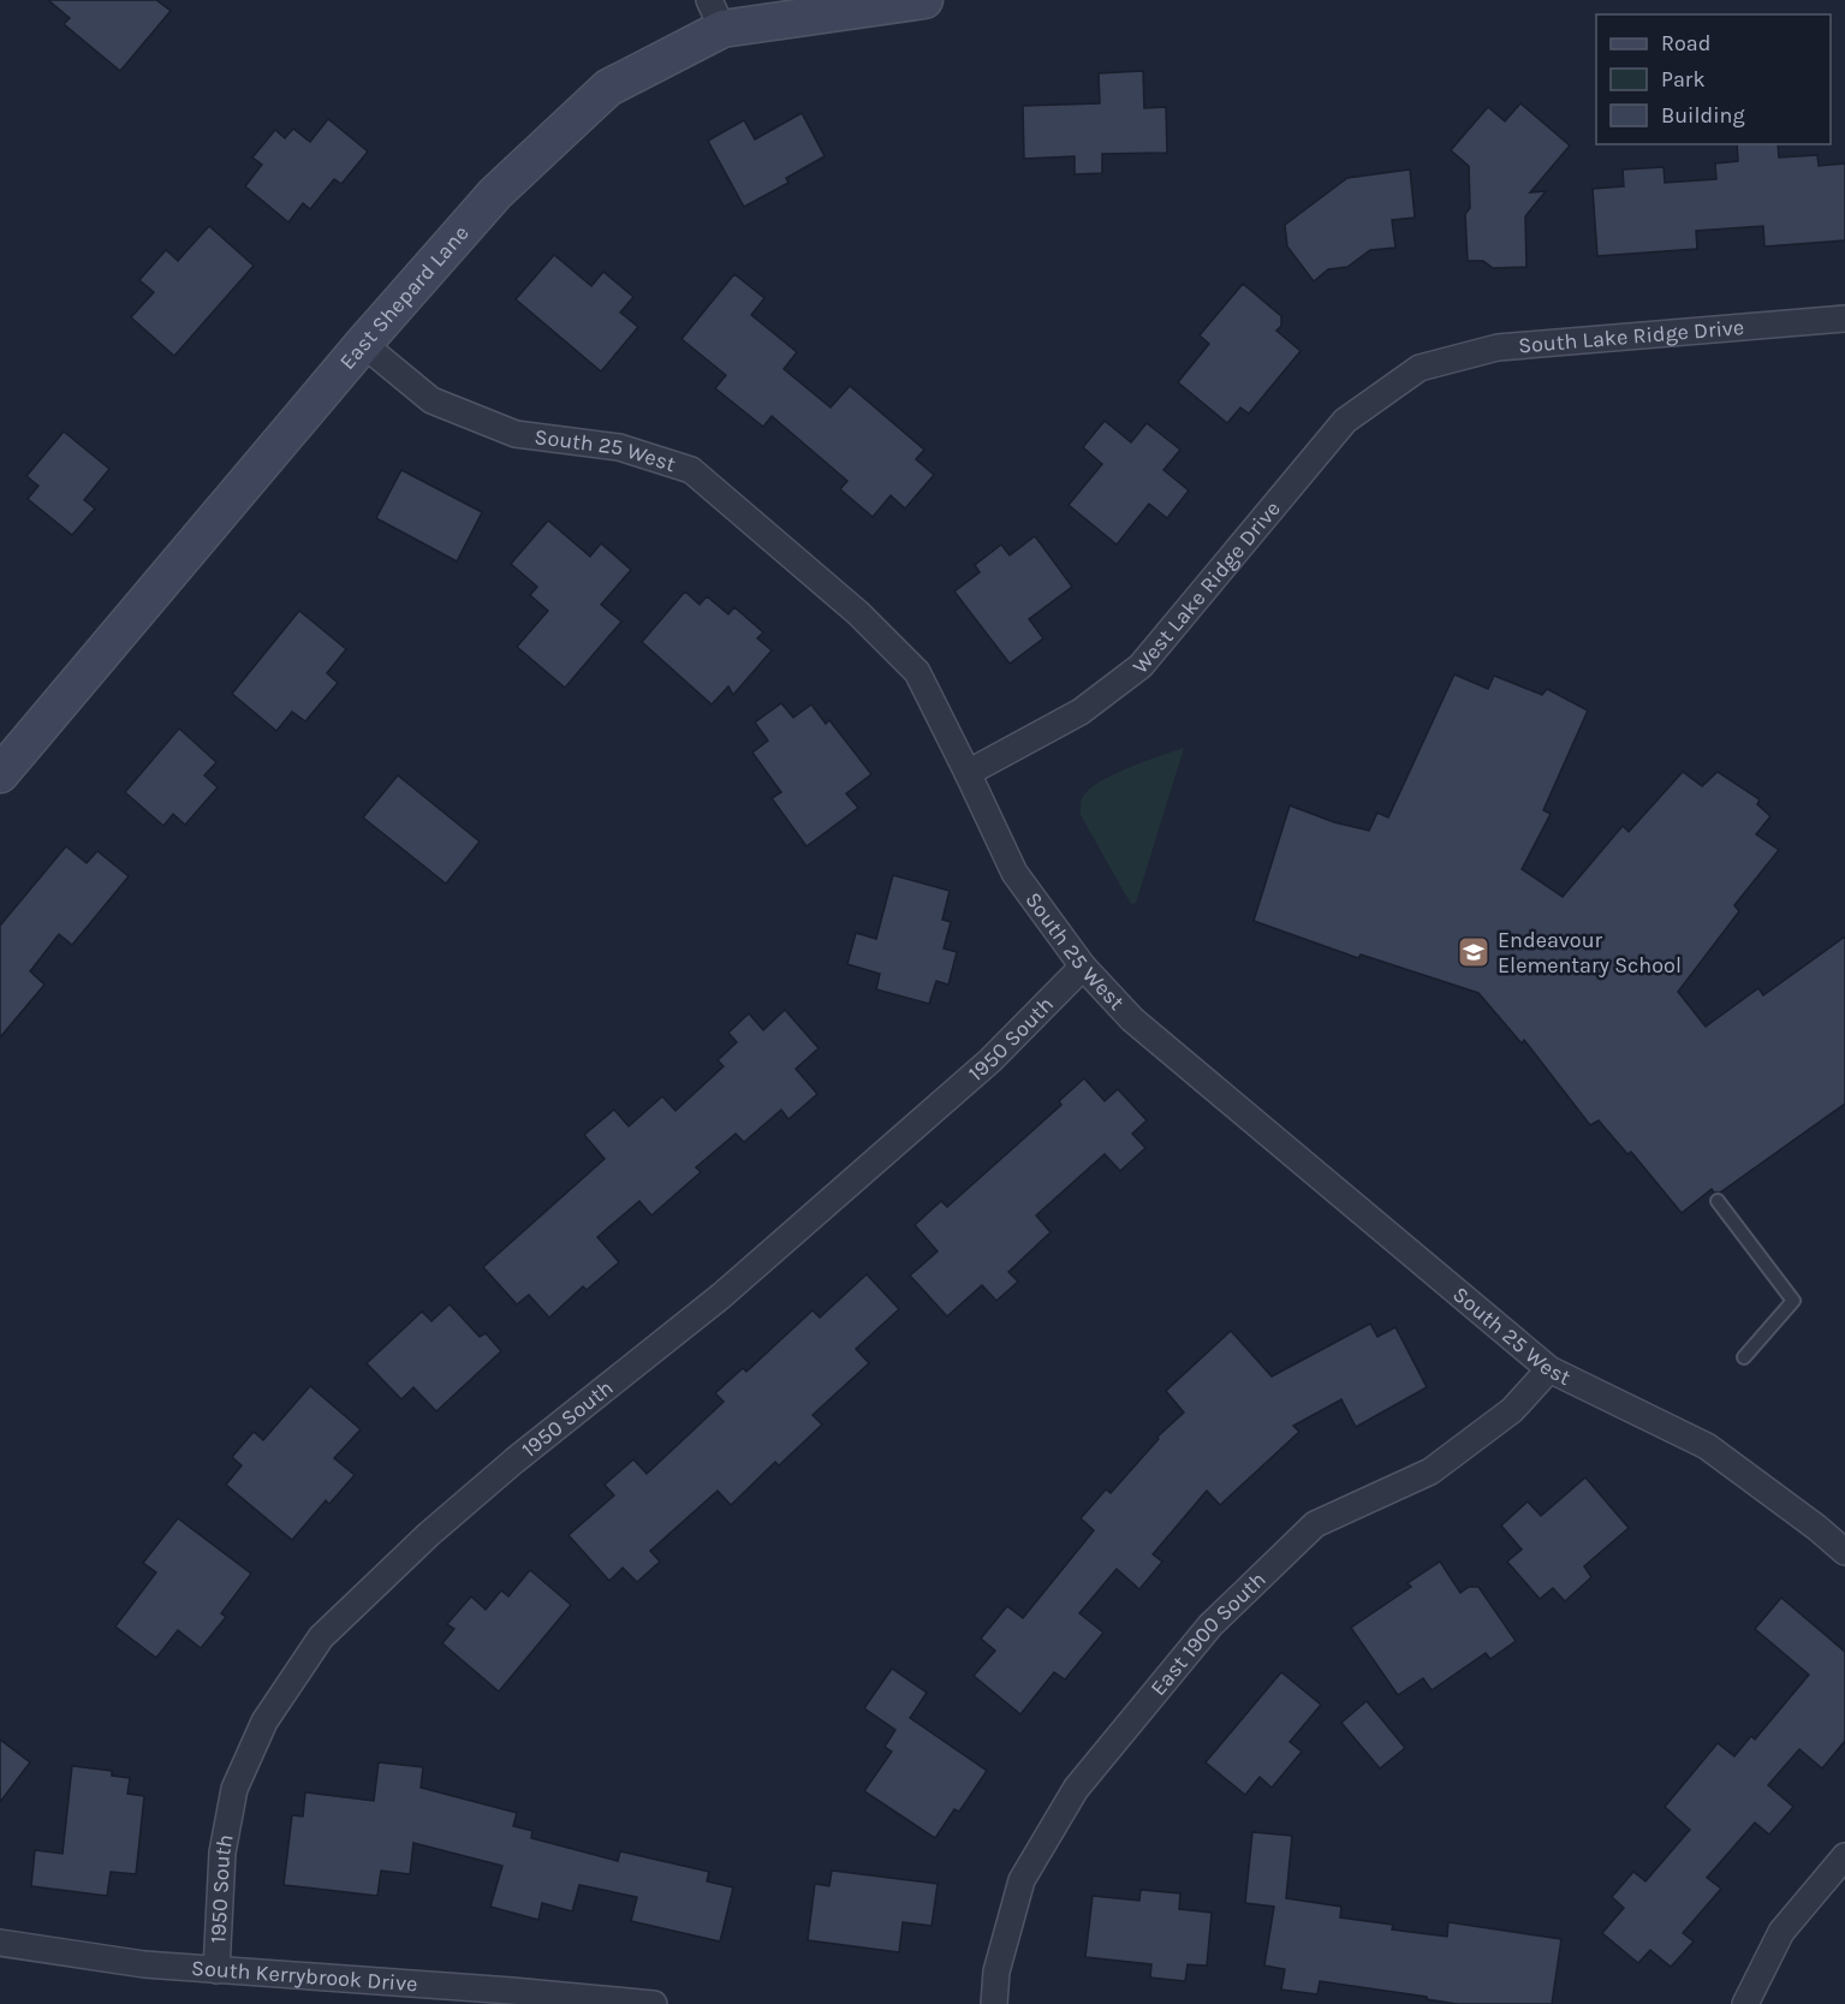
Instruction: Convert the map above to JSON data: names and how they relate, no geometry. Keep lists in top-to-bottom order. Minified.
{"streets":{"street":["East Shepard Lane","South Lake Ridge Drive","South 25 West","West Lake Ridge Drive","1950 South","East 1900 South","South Kerrybrook Drive"]},"crossings":[["East Shepard Lane","South 25 West"],["South Lake Ridge Drive","West Lake Ridge Drive"],["South 25 West","West Lake Ridge Drive"],["South 25 West","1950 South"],["South 25 West","East 1900 South"],["1950 South","South Kerrybrook Drive"]],"places":{"school or university":["Endeavour Elementary School"]},"legend":["Road","Park","Building"]}
